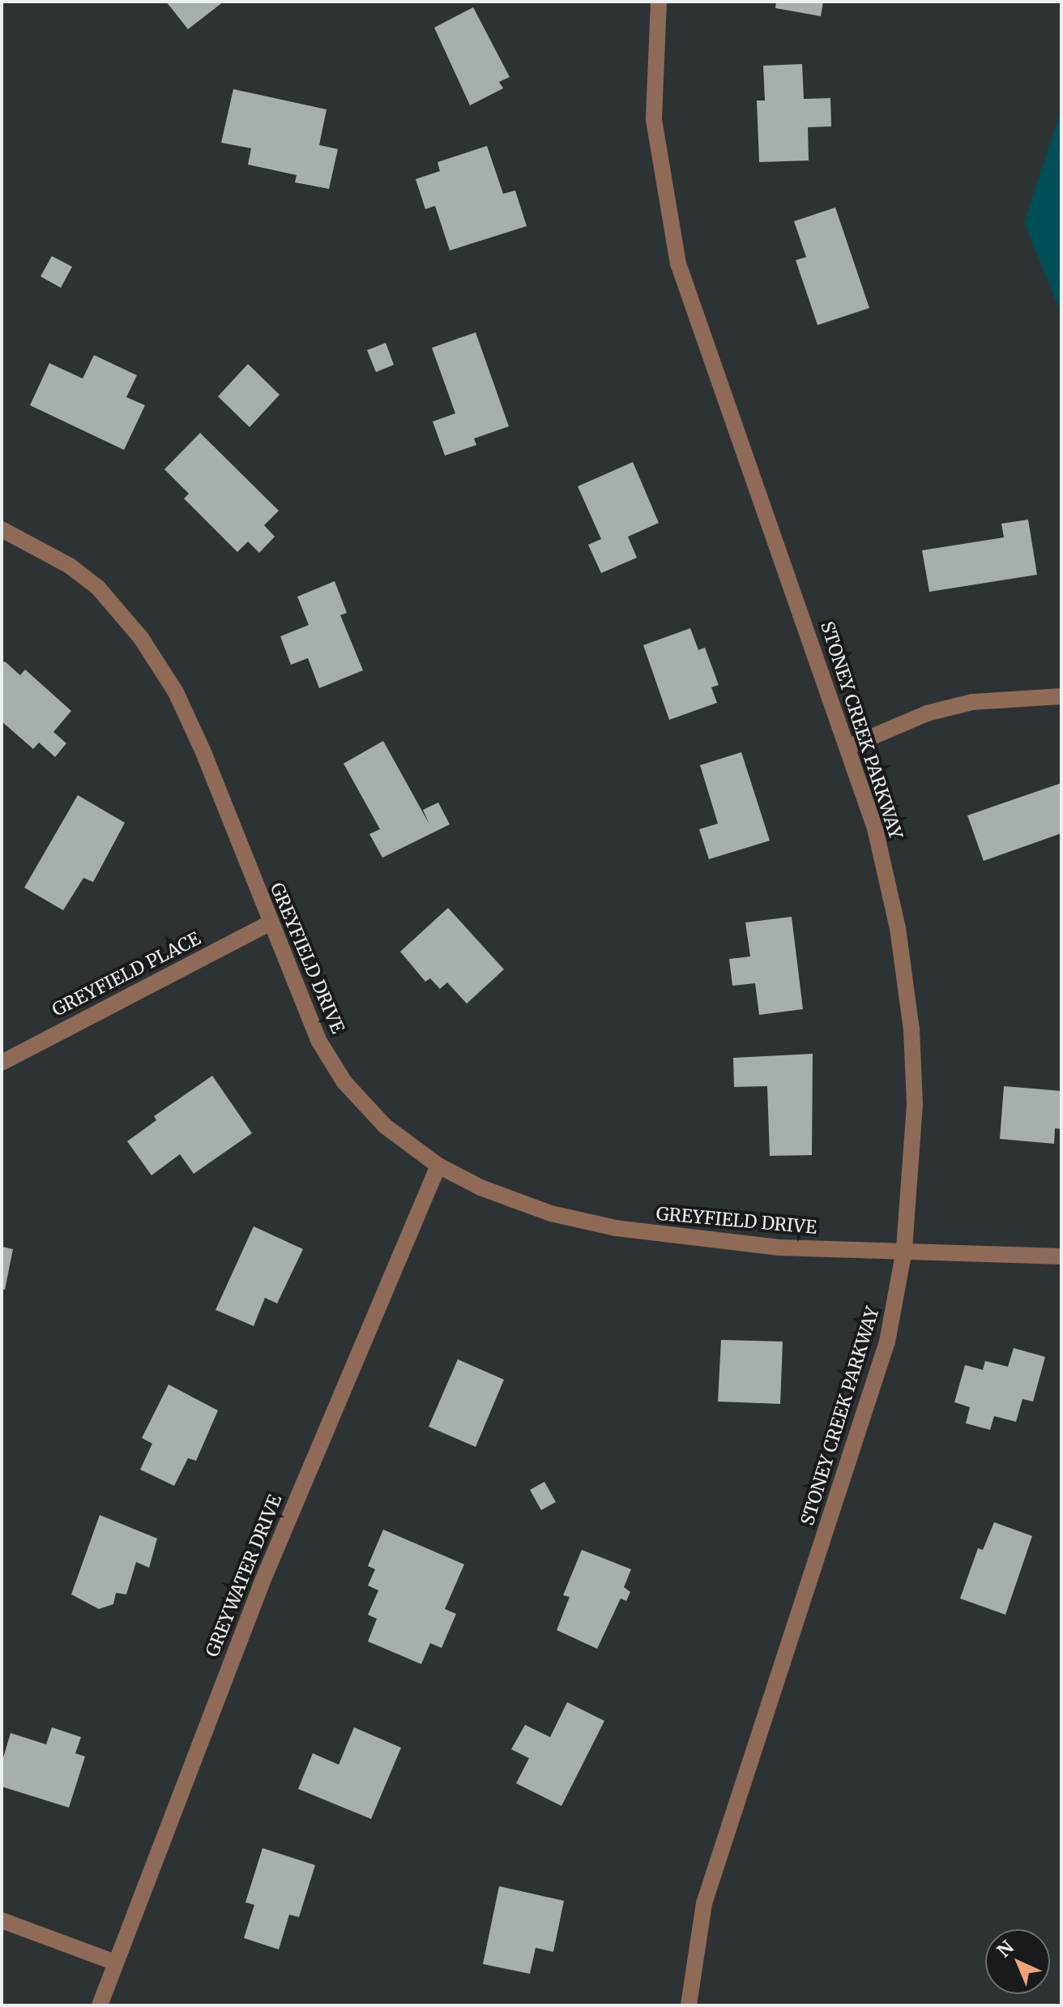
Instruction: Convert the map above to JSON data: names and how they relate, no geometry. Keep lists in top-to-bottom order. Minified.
{"streets":{"street":["STONEY CREEK PARKWAY","GREYFIELD DRIVE","GREYFIELD PLACE","GREYWATER DRIVE"]},"crossings":[["STONEY CREEK PARKWAY","GREYFIELD DRIVE"],["GREYFIELD DRIVE","GREYFIELD PLACE"],["GREYFIELD DRIVE","GREYWATER DRIVE"]],"north":"top left"}
